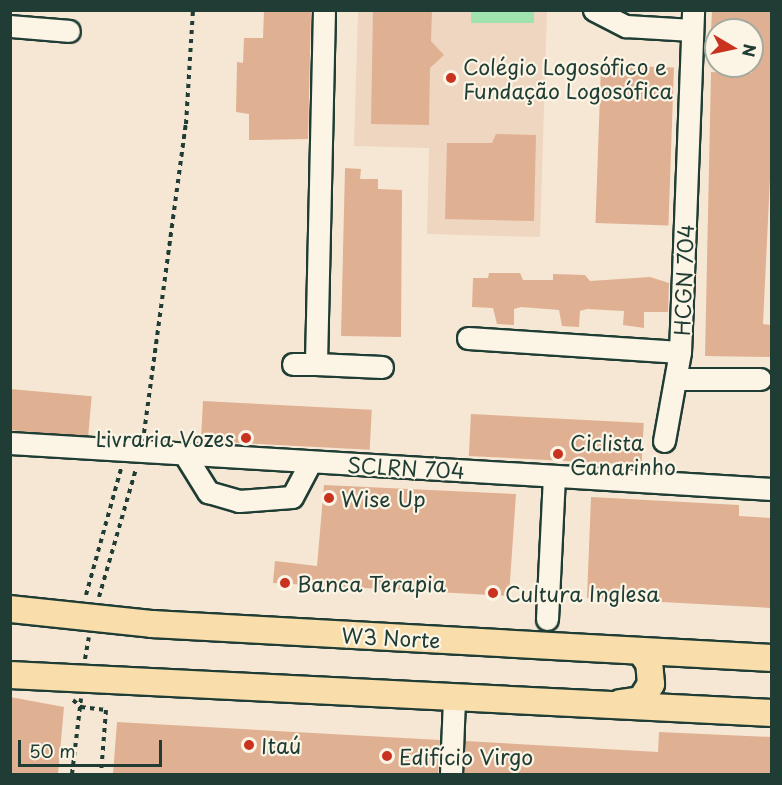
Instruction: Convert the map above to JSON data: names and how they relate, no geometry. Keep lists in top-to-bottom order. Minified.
{"streets":{"main road":["W3 Norte"],"street":["HCGN 704","SCLRN 704"]},"places":["Colégio Logosófico e Fundação Logosófica","Livraria Vozes","Ciclista Canarinho","Wise Up","Banca Terapia","Cultura Inglesa","Itaú","Edifício Virgo"],"scale_bar":"50 m","north":"right"}
